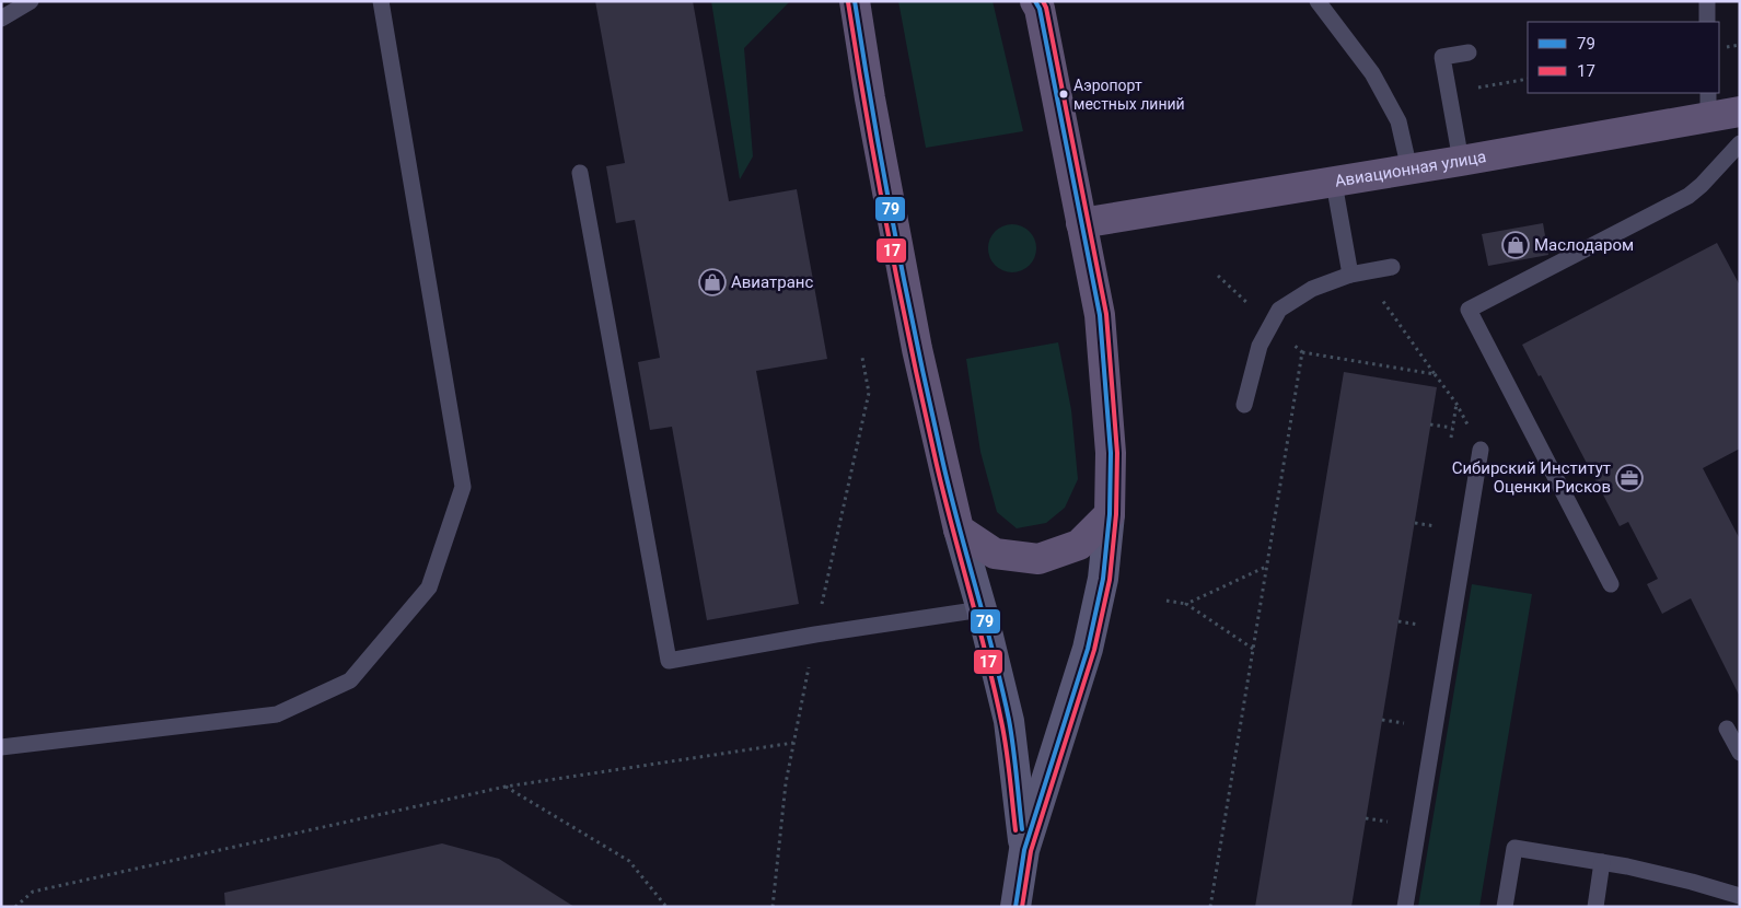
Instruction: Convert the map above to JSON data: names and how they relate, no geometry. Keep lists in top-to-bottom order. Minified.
{"streets":{"main road":["Авиационная улица"]},"places":{"other":["Аэропорт местных линий"],"shop":["Маслодаром","Авиатранс"],"office":["Сибирский Институт Оценки Рисков"]},"lines":["transit line 79","transit line 17"],"legend":["79","17"]}
